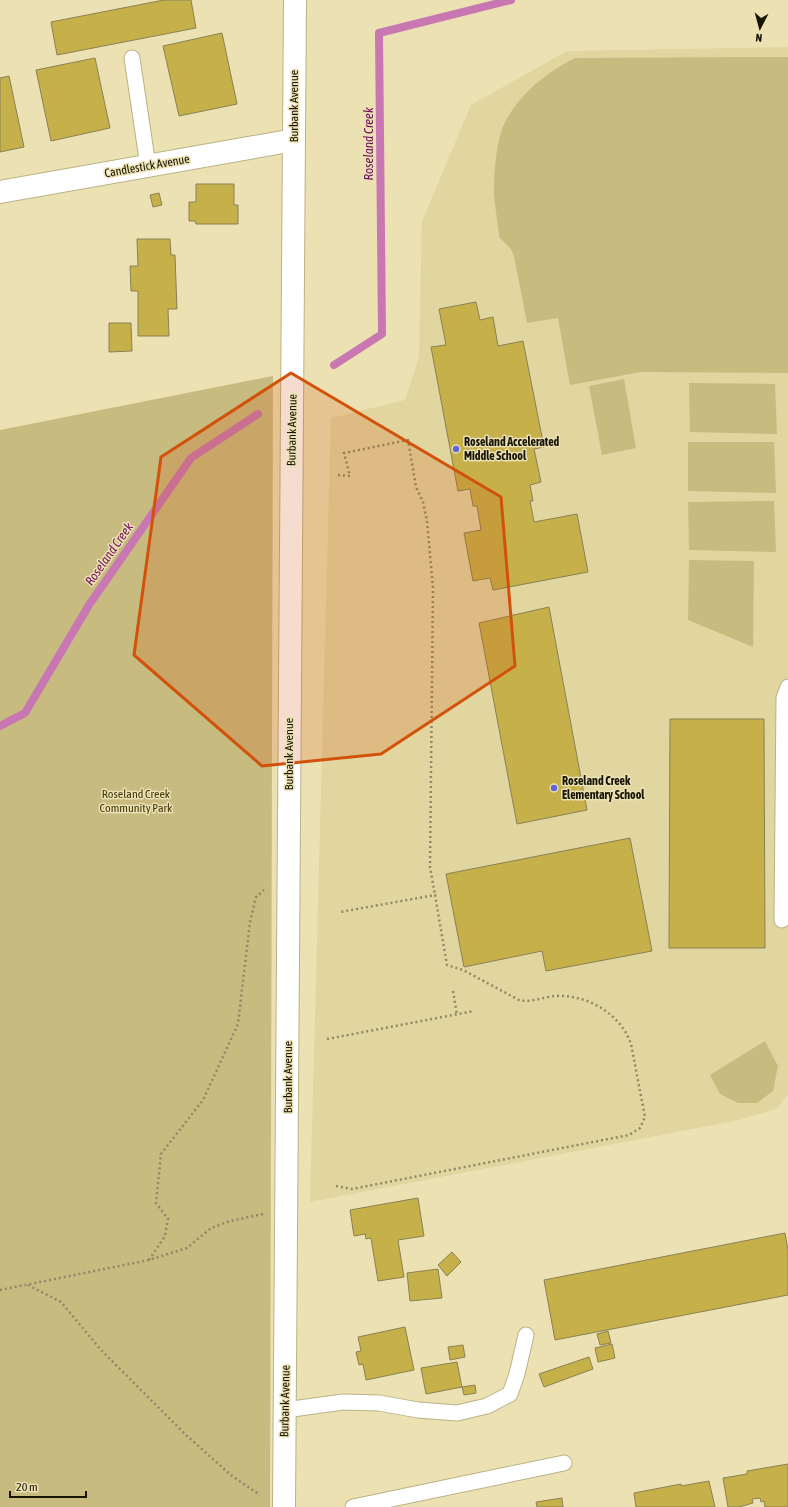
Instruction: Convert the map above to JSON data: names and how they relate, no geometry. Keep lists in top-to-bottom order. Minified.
{"streets":{"street":["Burbank Avenue","Candlestick Avenue"]},"crossings":[["Burbank Avenue","Candlestick Avenue"]],"water":["Roseland Creek"],"parks":["Roseland Creek Community Park"],"places":["Roseland Accelerated Middle School","Roseland Creek Elementary School"],"scale_bar":"20 m","north":"bottom"}
